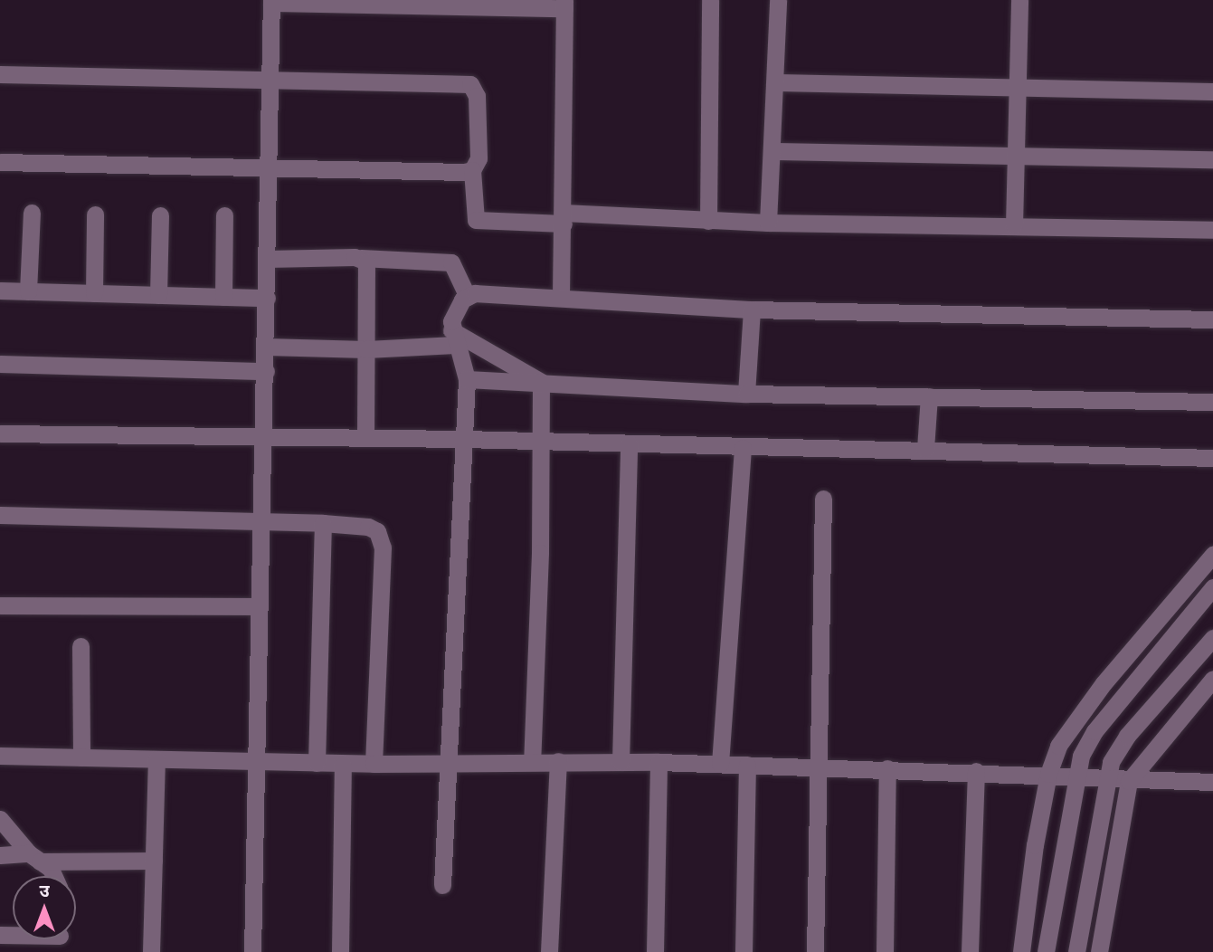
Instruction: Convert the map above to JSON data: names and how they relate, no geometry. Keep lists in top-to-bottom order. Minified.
{"north":"top"}
